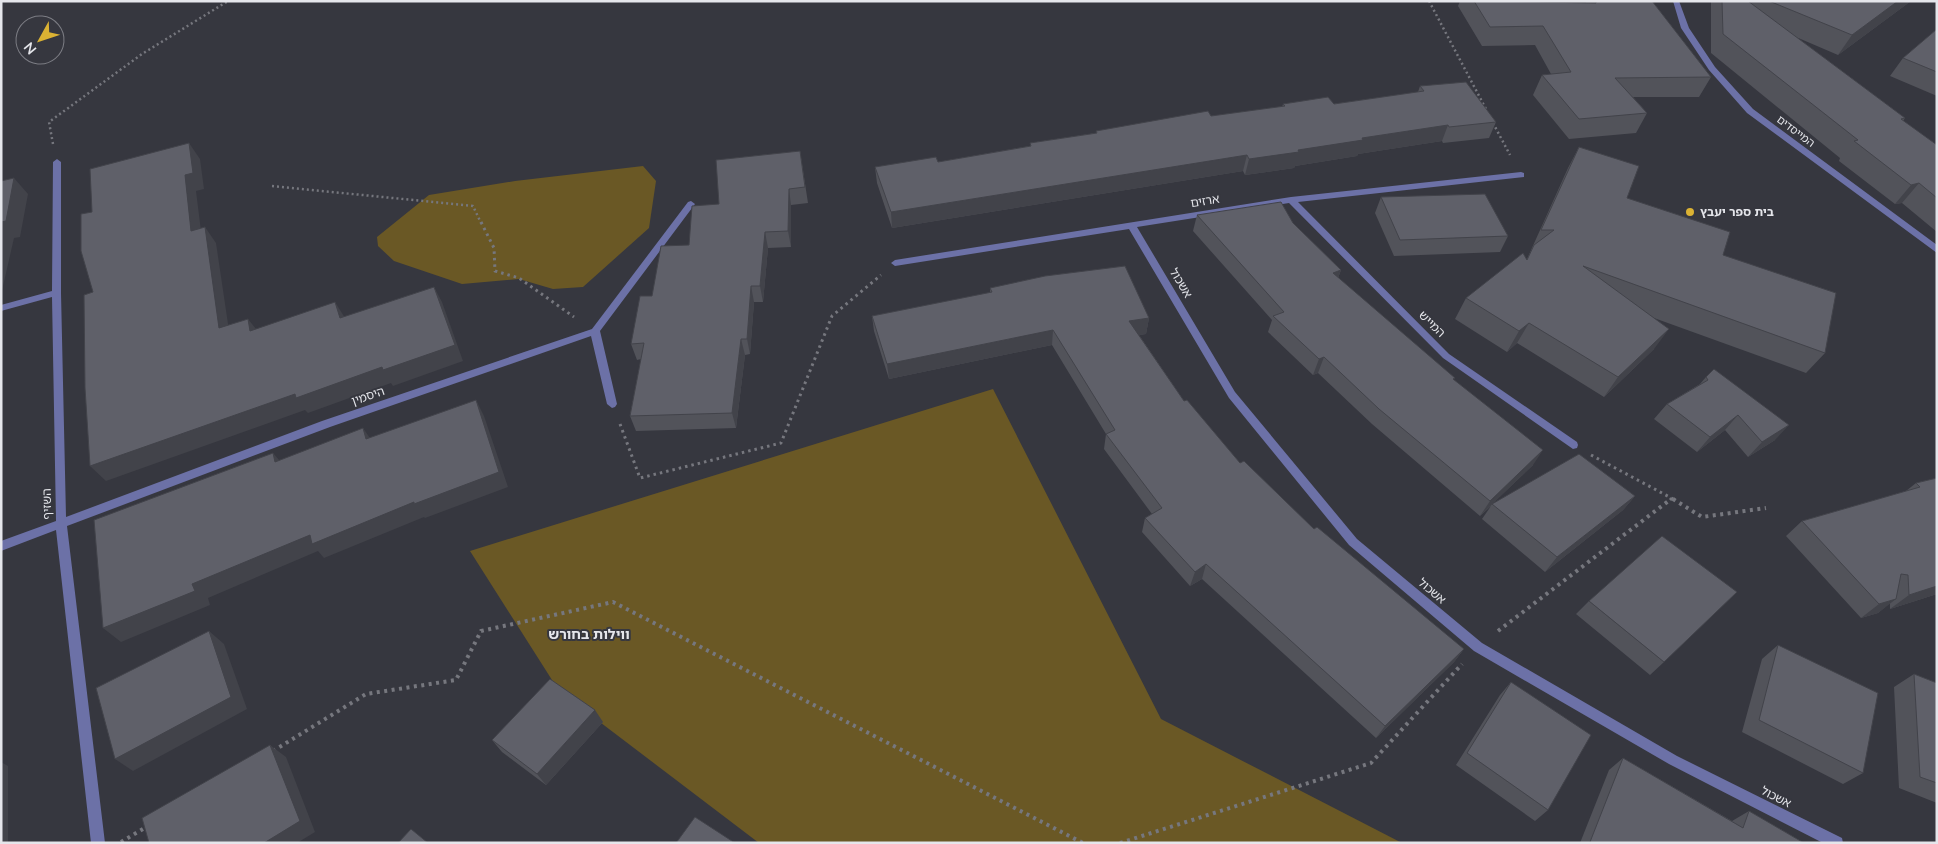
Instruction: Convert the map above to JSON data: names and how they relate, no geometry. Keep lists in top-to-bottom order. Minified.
{"streets":{"street":["המייסדים","ארזים","אשכול","המייש","היסמין","השזיף"]},"crossings":[["ארזים","אשכול"],["ארזים","המייש"],["היסמין","השזיף"]],"districts":["ווילות בחורש"],"places":["בית ספר יעבץ"],"north":"bottom left"}
